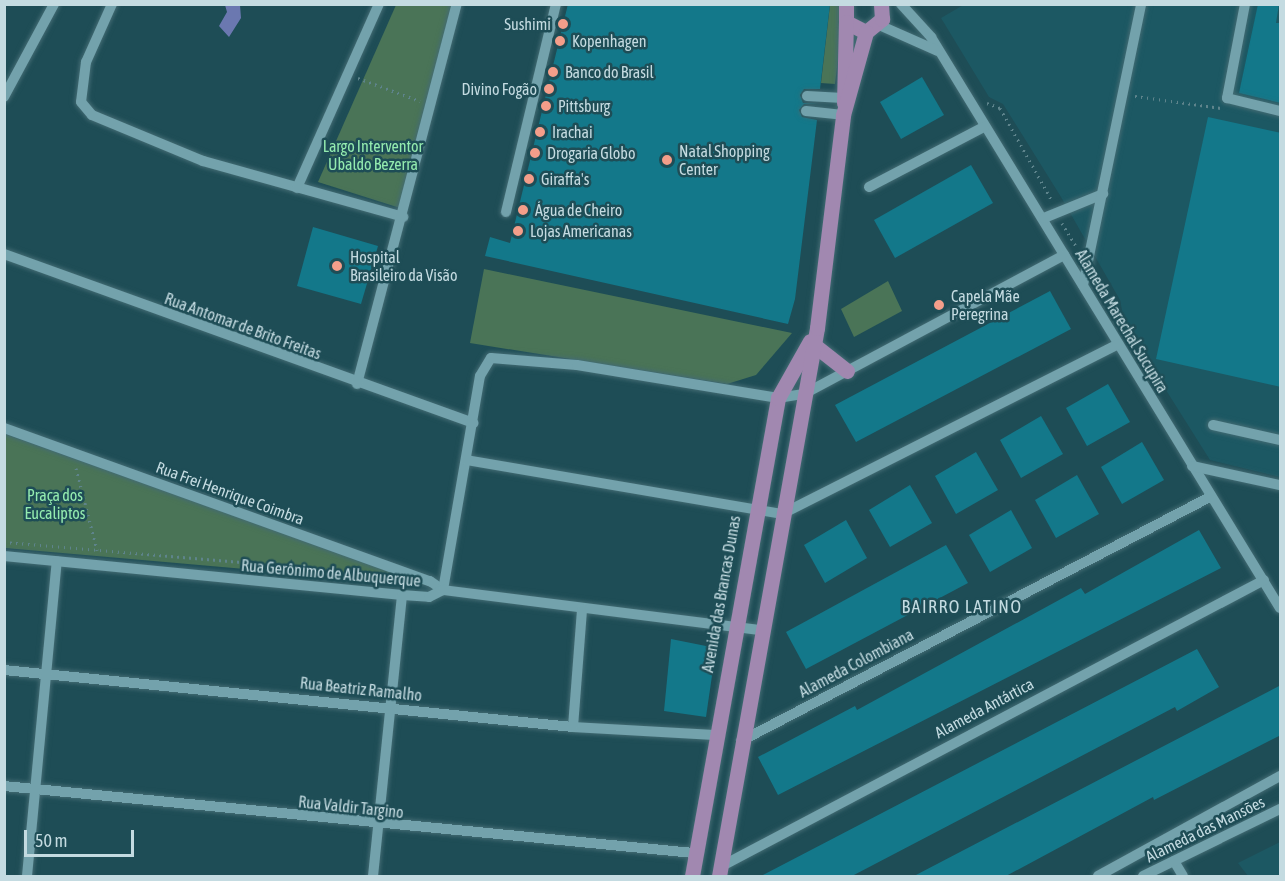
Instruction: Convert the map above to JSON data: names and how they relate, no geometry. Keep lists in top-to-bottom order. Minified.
{"streets":{"main road":["Avenida das Brancas Dunas"],"street":["Alameda Marechal Sucupira","Rua Antomar de Brito Freitas","Rua Frei Henrique Coimbra","Rua Gerônimo de Albuquerque","Alameda Colombiana","Rua Beatriz Ramalho","Alameda Antártica","Rua Valdir Targino","Alameda das Mansões"]},"crossings":[["Alameda Marechal Sucupira","Alameda Colombiana"],["Alameda Marechal Sucupira","Alameda Antártica"],["Rua Frei Henrique Coimbra","Rua Gerônimo de Albuquerque"],["Rua Gerônimo de Albuquerque","Avenida das Brancas Dunas"],["Avenida das Brancas Dunas","Alameda Colombiana"],["Avenida das Brancas Dunas","Rua Beatriz Ramalho"],["Avenida das Brancas Dunas","Alameda Antártica"],["Avenida das Brancas Dunas","Rua Valdir Targino"]],"districts":["BAIRRO LATINO"],"parks":["Largo Interventor Ubaldo Bezerra","Praça dos Eucaliptos"],"places":["Sushimi","Kopenhagen","Banco do Brasil","Divino Fogão","Pittsburg","Irachai","Drogaria Globo","Natal Shopping Center","Giraffa's","Água de Cheiro","Lojas Americanas","Hospital Brasileiro da Visão","Capela Mãe Peregrina"],"scale_bar":"50 m"}
